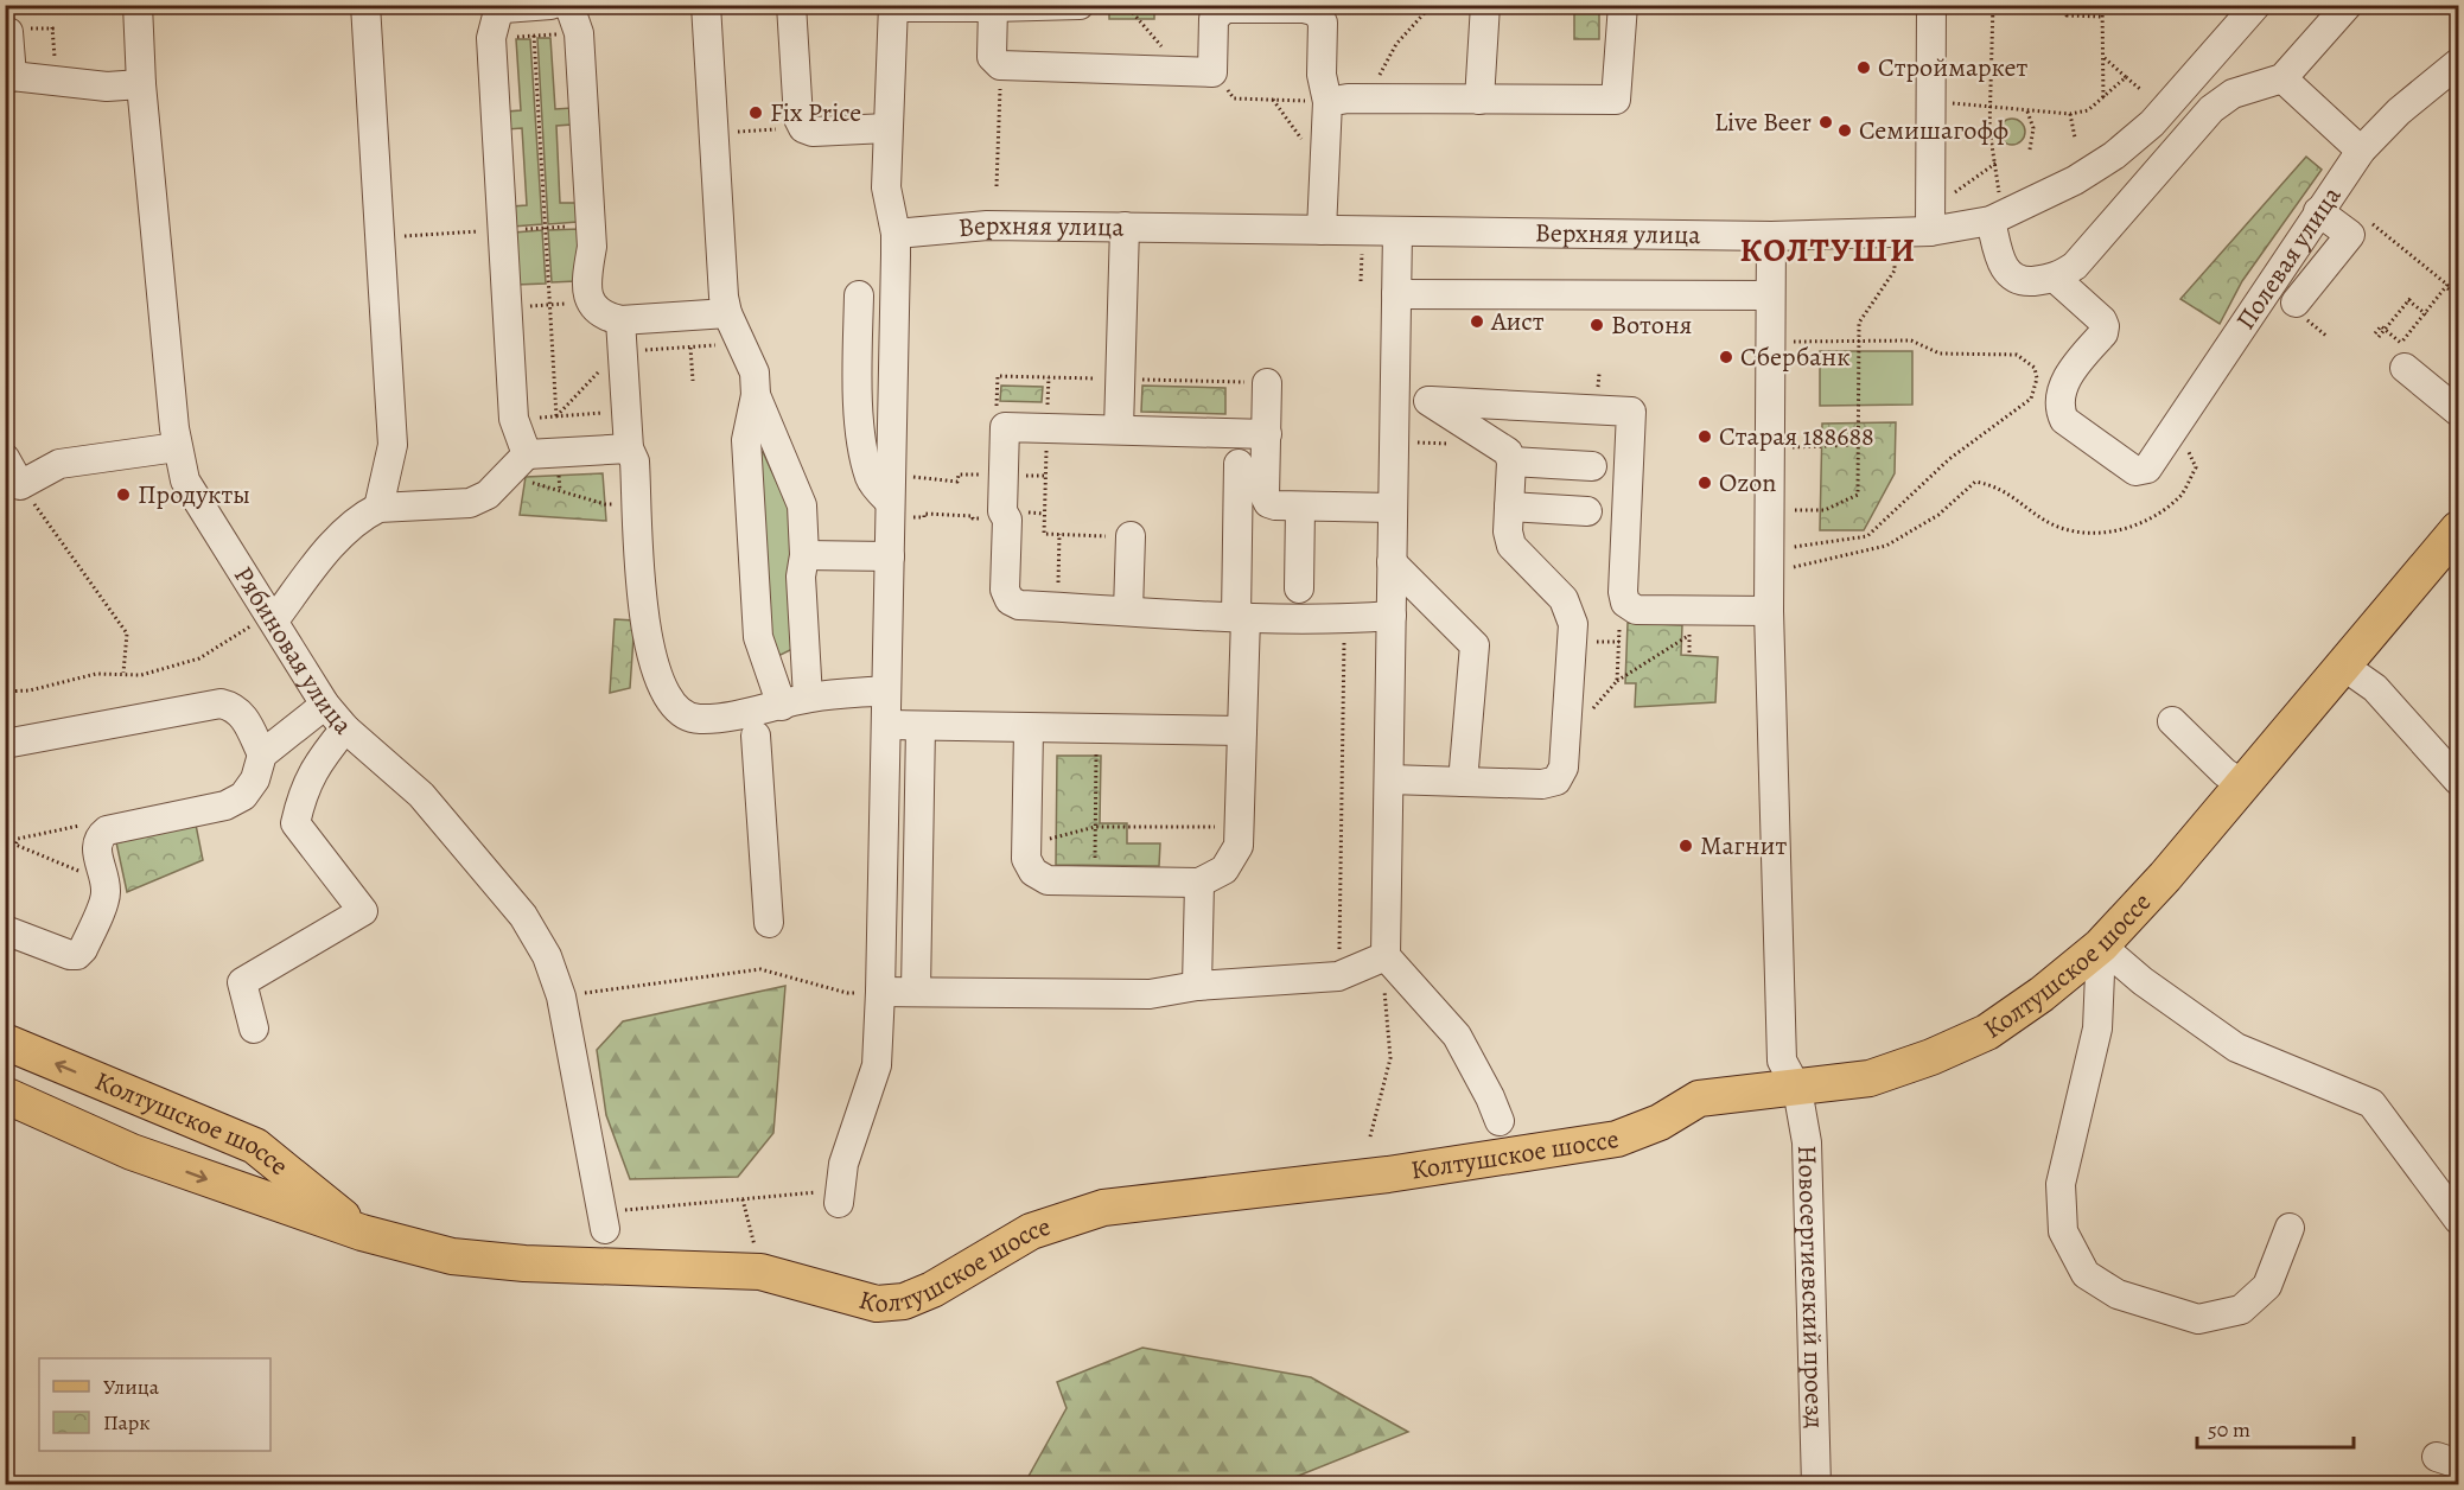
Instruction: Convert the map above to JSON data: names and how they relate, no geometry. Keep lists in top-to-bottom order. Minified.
{"streets":{"main road":["Колтушское шоссе"],"street":["Верхняя улица","Полевая улица","Рябиновая улица","Новосергиевский проезд"]},"crossings":[["Верхняя улица","Новосергиевский проезд"],["Колтушское шоссе","Новосергиевский проезд"]],"districts":["КОЛТУШИ"],"places":["Строймаркет","Fix Price","Live Beer","Семишагофф","Аист","Вотоня","Сбербанк","Старая 188688","Ozon","Продукты","Магнит"],"legend":["Улица","Парк"],"scale_bar":"50 m"}
